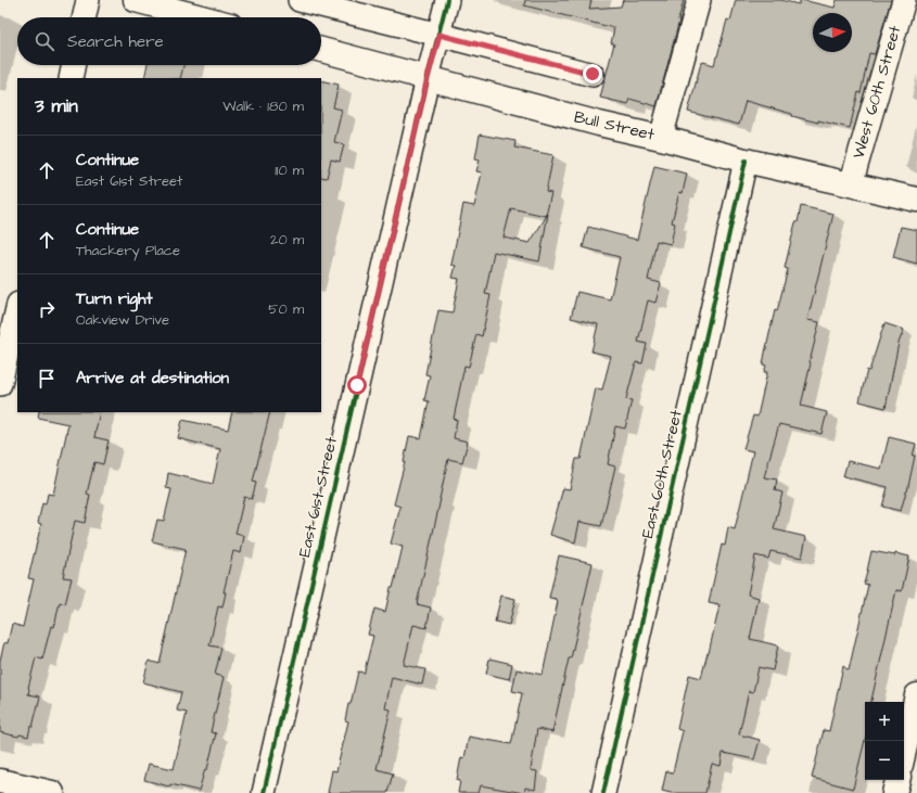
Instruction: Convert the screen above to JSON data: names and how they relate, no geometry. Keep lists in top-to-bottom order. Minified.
{"streets":{"street":["West 60th Street","Bull Street","East 60th Street","East 61st Street"]},"crossings":[["West 60th Street","Bull Street"],["Bull Street","East 60th Street"],["Bull Street","East 61st Street"]],"north":"right","page":{"search":"Search here","heading":["3 min","Walk · 180 m"],"list":[["Continue","East 61st Street","110 m"],["Continue","Thackery Place","20 m"],["Turn right","Oakview Drive","50 m"],"Arrive at destination"],"map_buttons":["+","−"]}}
